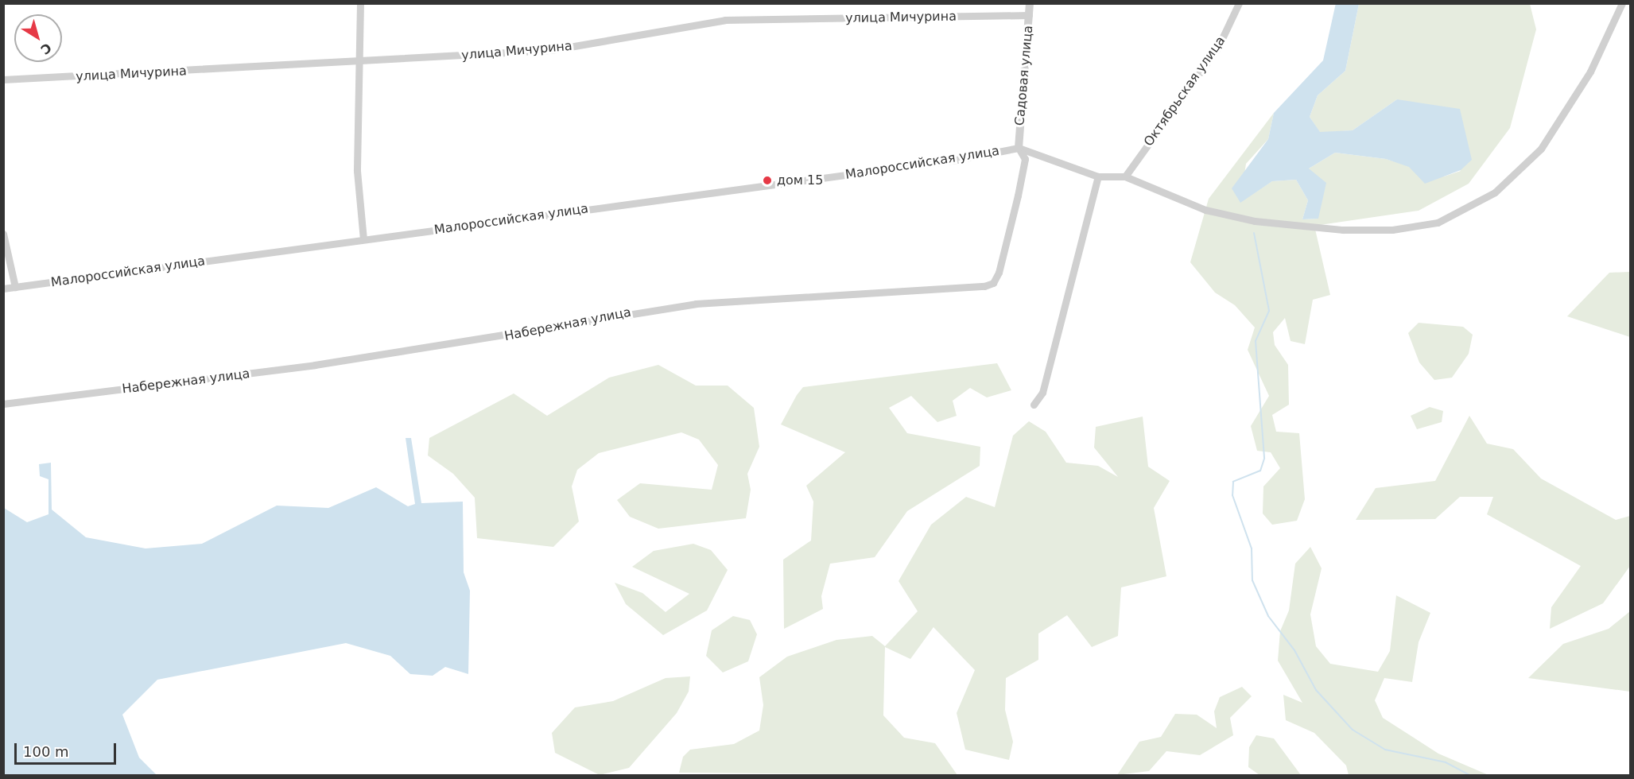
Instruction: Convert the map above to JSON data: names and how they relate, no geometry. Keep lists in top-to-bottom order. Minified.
{"streets":{"street":["улица Мичурина","Садовая улица","Октябрьская улица","Малороссийская улица","Набережная улица"]},"crossings":[["улица Мичурина","Садовая улица"],["Садовая улица","Малороссийская улица"],["Садовая улица","Набережная улица"],["Малороссийская улица","Набережная улица"]],"places":["дом 15"],"scale_bar":"100 m","north":"bottom right"}
